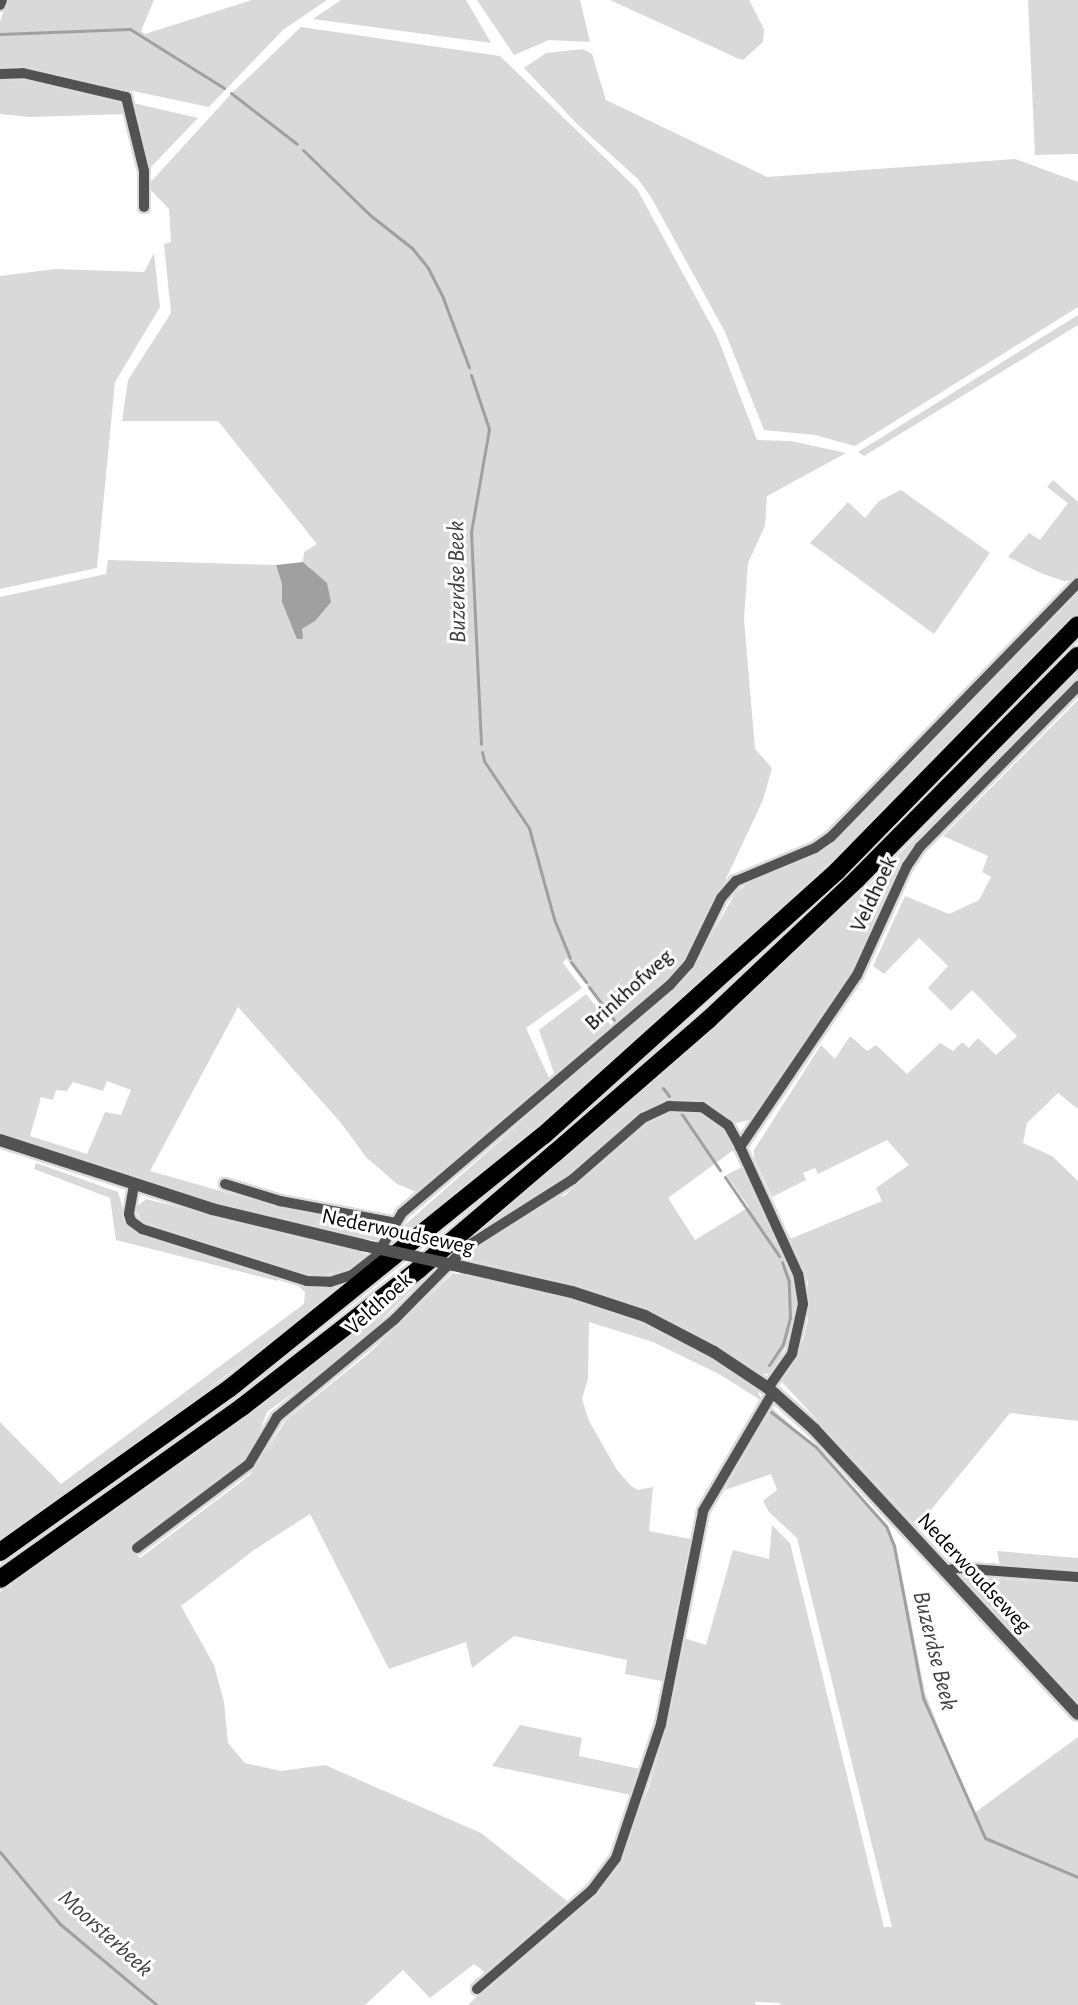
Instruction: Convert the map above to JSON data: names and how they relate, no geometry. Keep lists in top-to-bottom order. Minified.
{"streets":{"street":["Veldhoek","Brinkhofweg","Nederwoudseweg"]},"crossings":[["Veldhoek","Nederwoudseweg"],["Brinkhofweg","Nederwoudseweg"]],"water":["Buzerdse Beek","Moorsterbeek"]}
